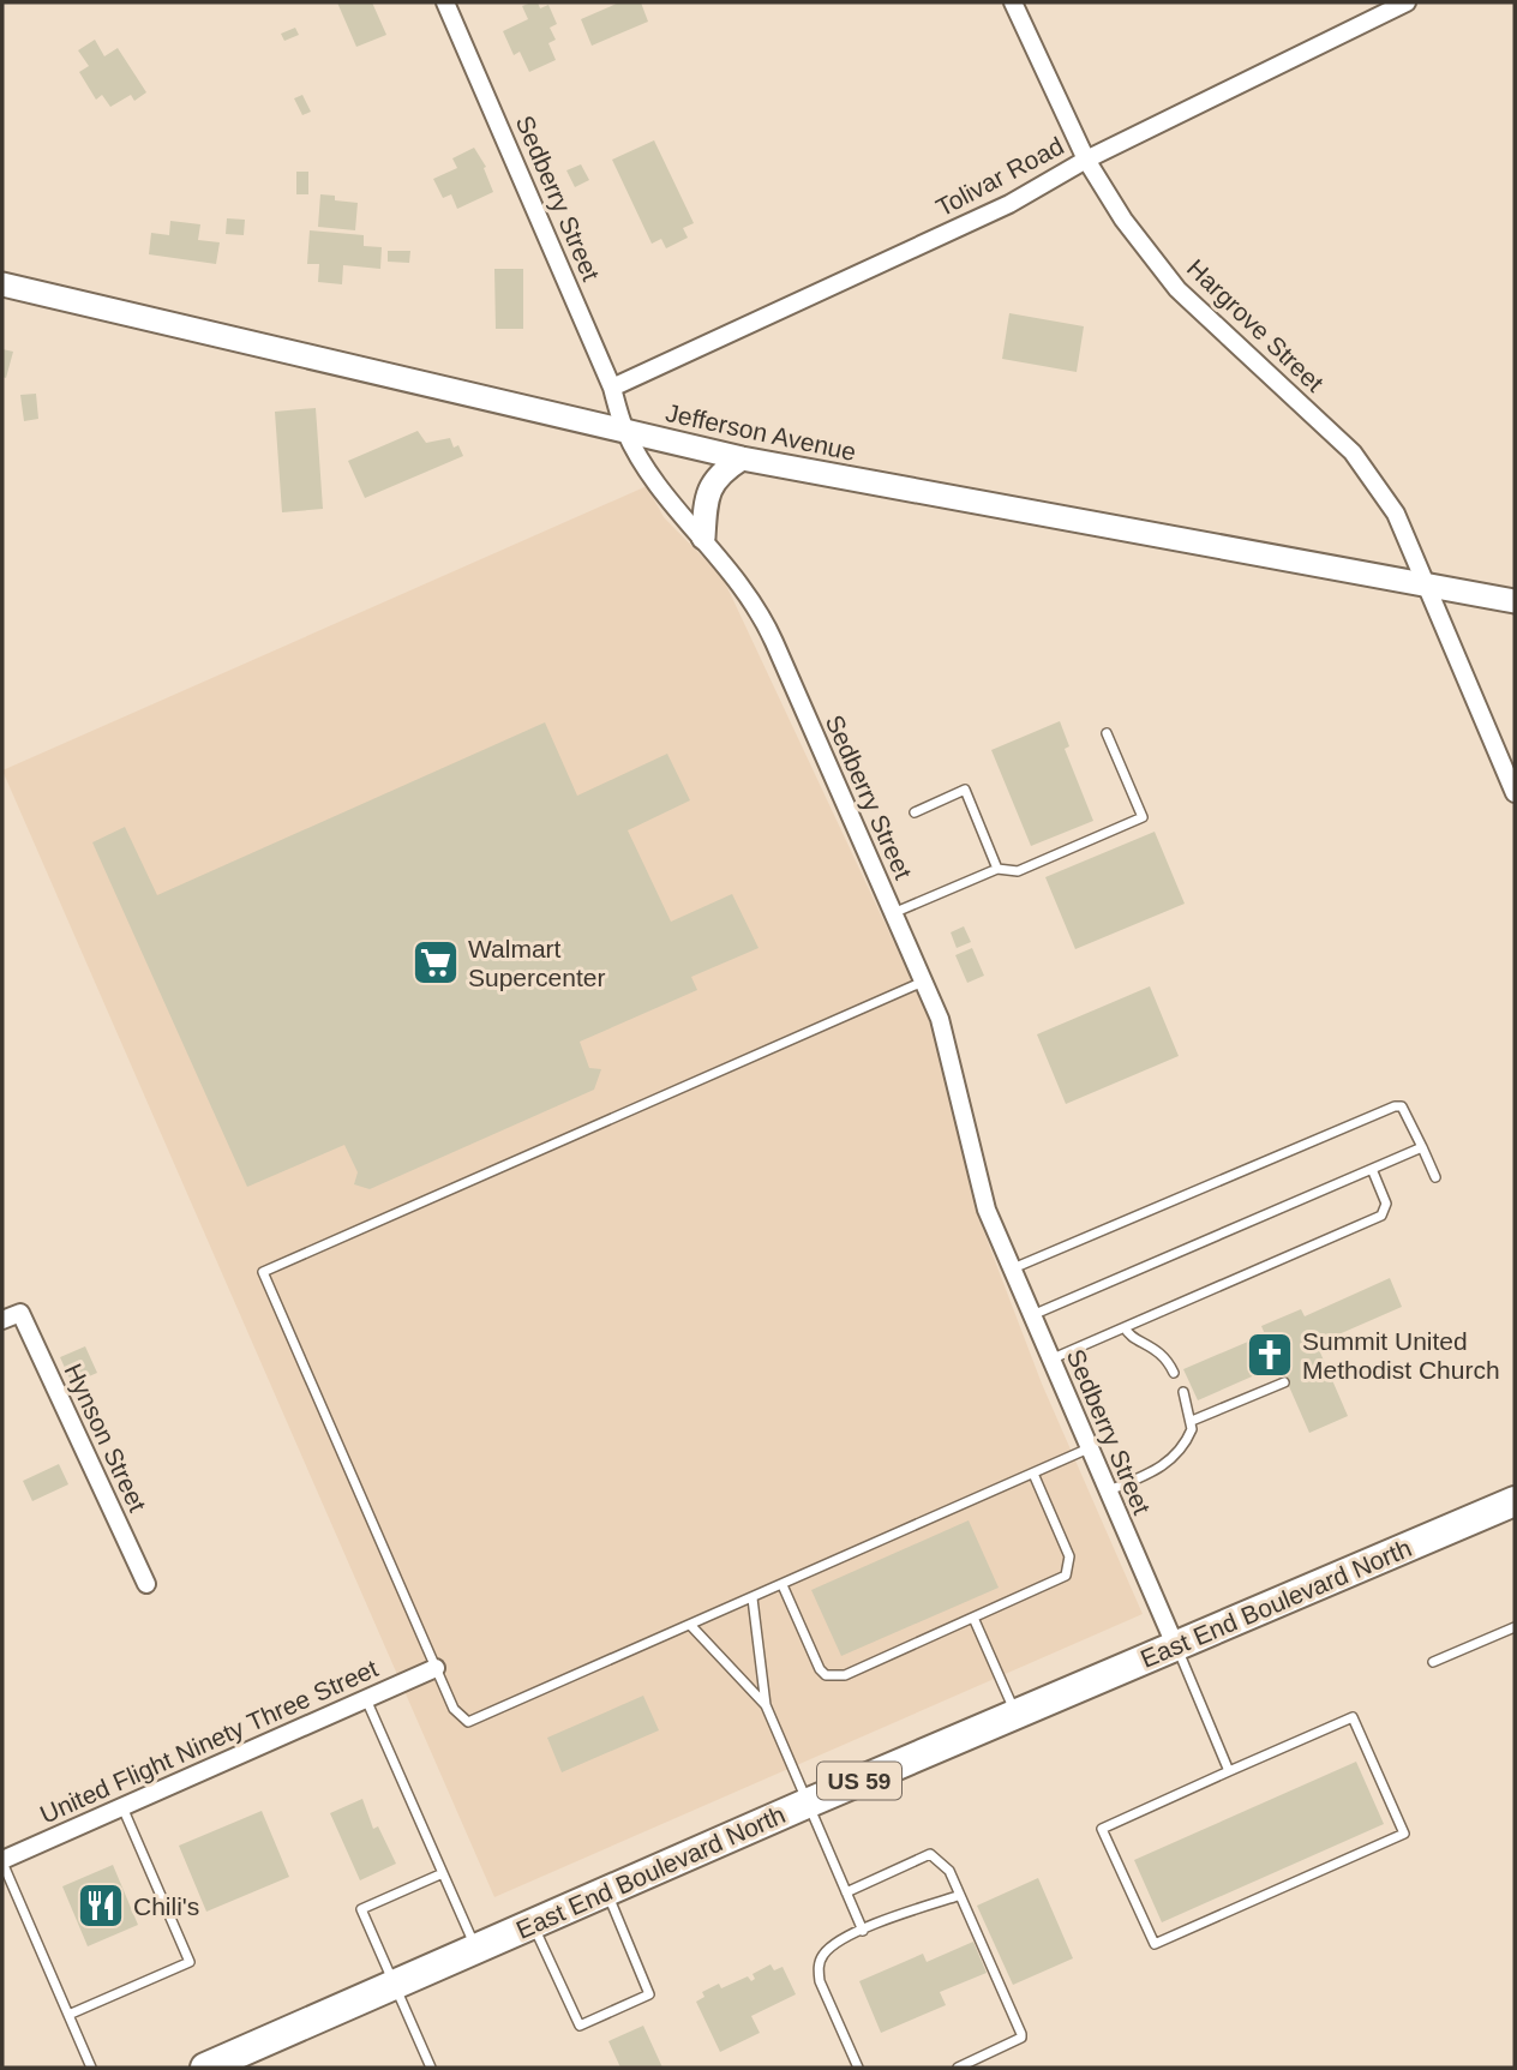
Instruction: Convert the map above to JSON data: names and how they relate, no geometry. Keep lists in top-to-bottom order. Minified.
{"streets":{"highway":["East End Boulevard North","US 59"],"street":["Tolivar Road","Sedberry Street","Hargrove Street","Jefferson Avenue","Hynson Street","United Flight Ninety Three Street"]},"crossings":[["Tolivar Road","Sedberry Street"],["Tolivar Road","Hargrove Street"],["Sedberry Street","Jefferson Avenue"],["Sedberry Street","East End Boulevard North"],["Hargrove Street","Jefferson Avenue"]],"places":{"supermarket":["Walmart Supercenter"],"church":["Summit United Methodist Church"],"restaurant":["Chili's"]}}
